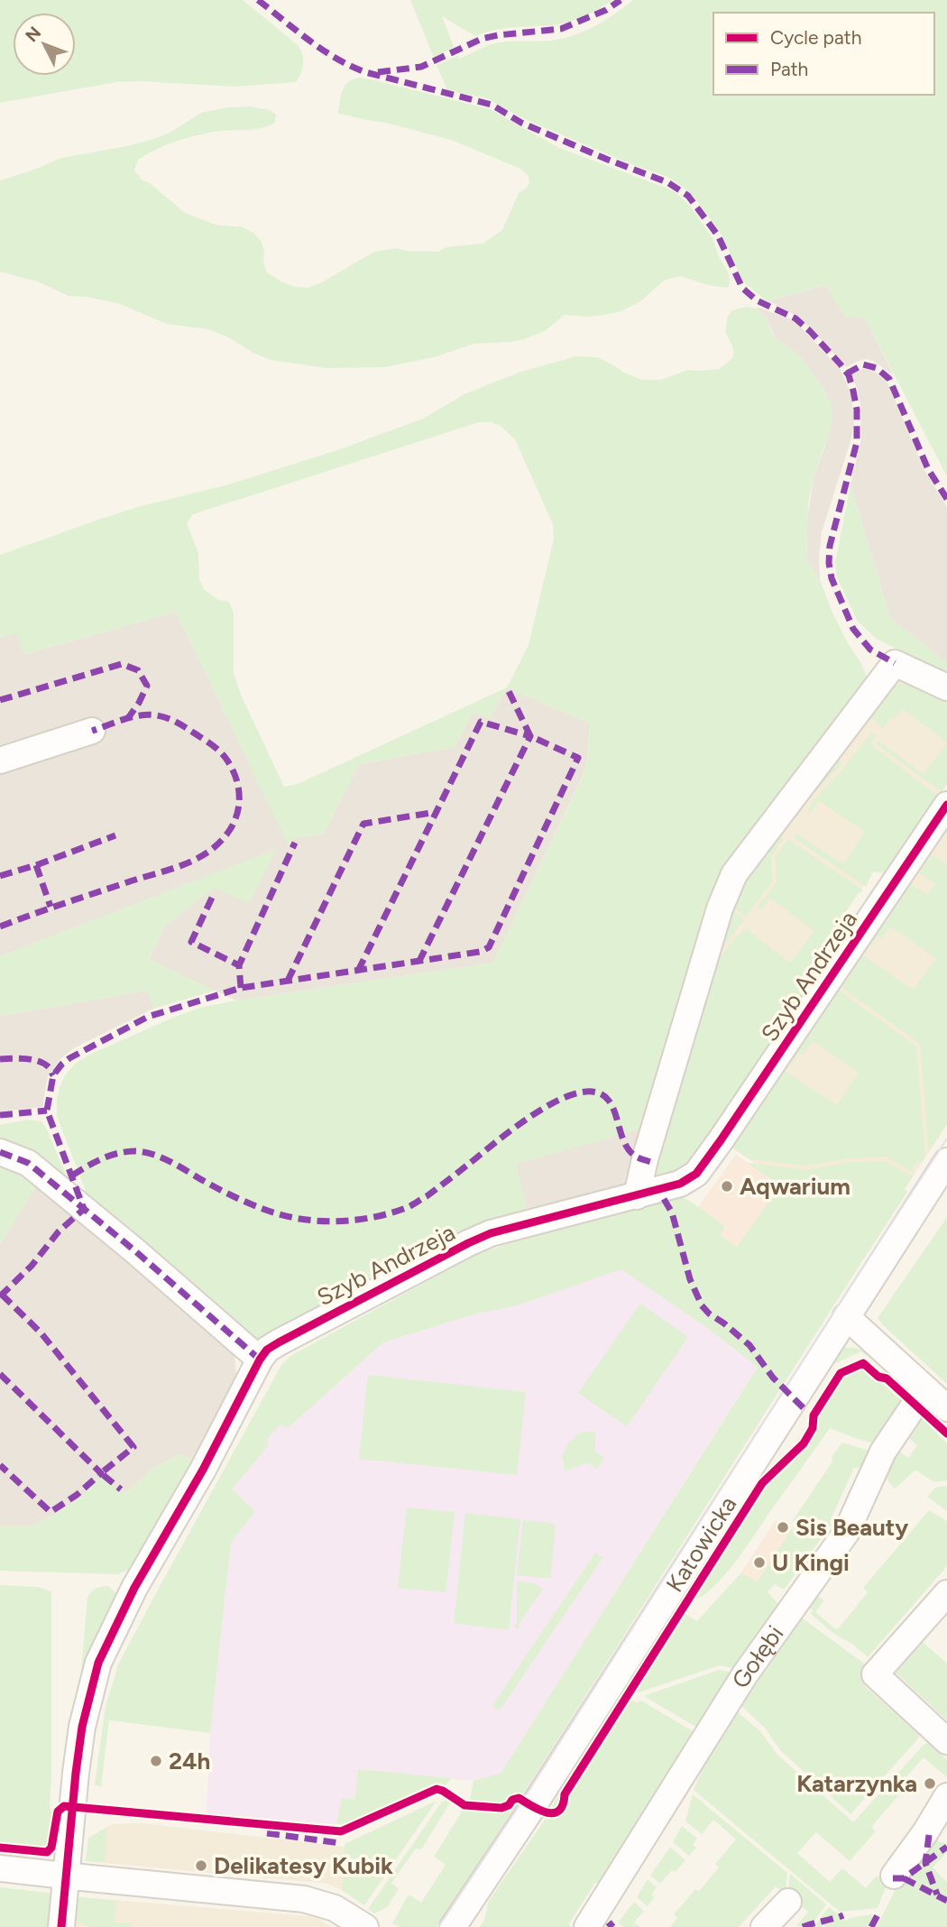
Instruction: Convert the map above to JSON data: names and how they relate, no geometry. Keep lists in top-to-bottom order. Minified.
{"streets":{"street":["Szyb Andrzeja","Katowicka","Gołębi"]},"places":["Aqwarium","Sis Beauty","U Kingi","24h","Katarzynka","Delikatesy Kubik"],"legend":["Cycle path","Path"],"north":"top left"}
